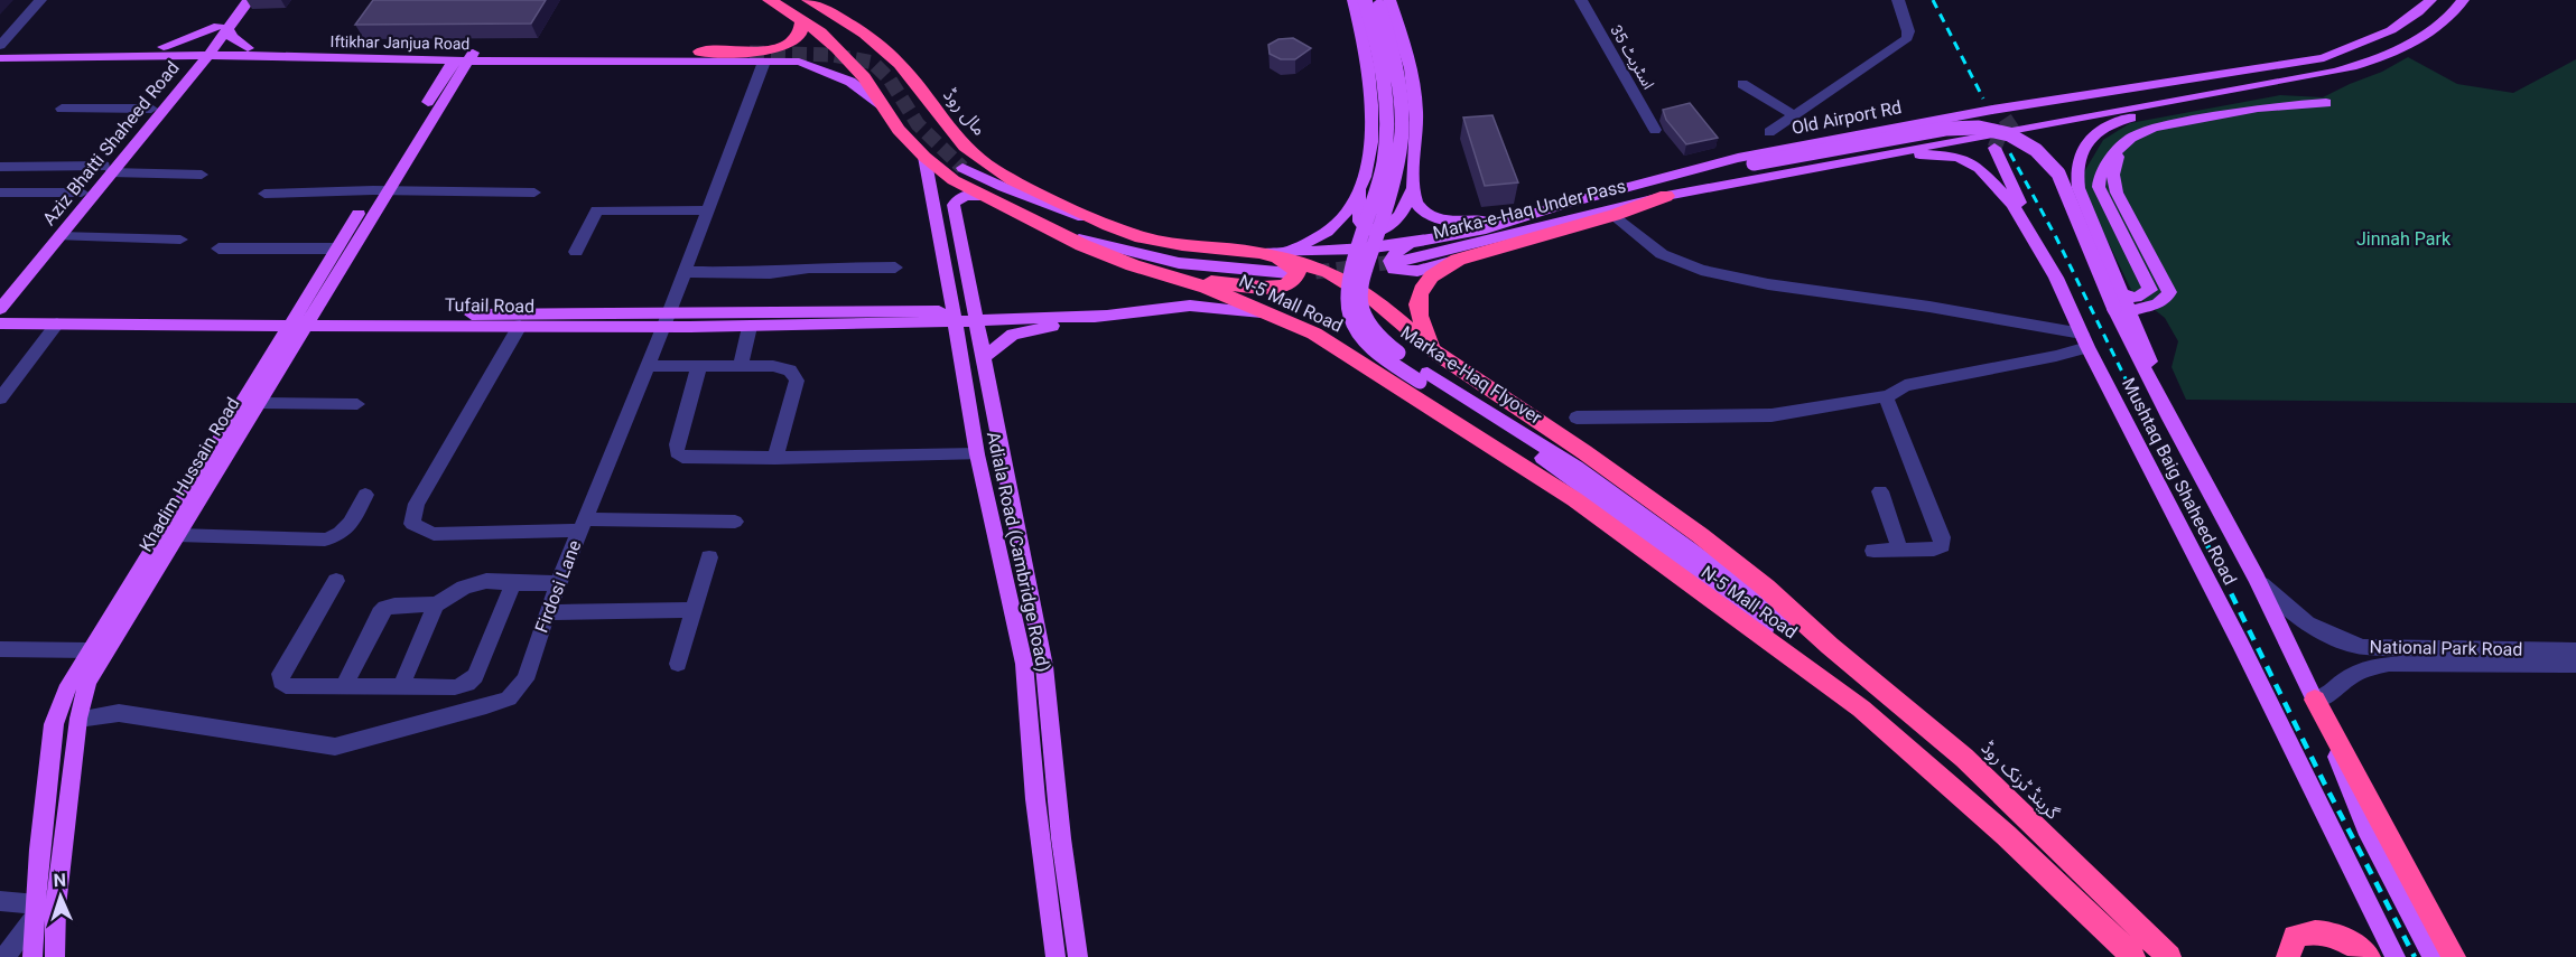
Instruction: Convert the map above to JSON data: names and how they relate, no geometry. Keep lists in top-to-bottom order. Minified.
{"streets":{"highway":["مال روڈ","N-5 Mall Road","گرینڈ ٹرنک روڈ"],"main road":["Iftikhar Janjua Road","Old Airport Rd","Aziz Bhatti Shaheed Road","Marka-e-Haq Under Pass","Tufail Road","Marka-e-Haq Flyover","Khadim Hussain Road","Mushtaq Baig Shaheed Road","Adiala Road (Cambridge Road)"],"street":["اسٹریٹ 35","Firdosi Lane","National Park Road"]},"crossings":[["Iftikhar Janjua Road","Aziz Bhatti Shaheed Road"],["Iftikhar Janjua Road","N-5 Mall Road"],["Iftikhar Janjua Road","Khadim Hussain Road"],["Iftikhar Janjua Road","Firdosi Lane"],["مال روڈ","Old Airport Rd"],["مال روڈ","گرینڈ ٹرنک روڈ"],["Old Airport Rd","گرینڈ ٹرنک روڈ"],["N-5 Mall Road","Marka-e-Haq Flyover"],["N-5 Mall Road","Adiala Road (Cambridge Road)"],["Tufail Road","Khadim Hussain Road"],["Tufail Road","Adiala Road (Cambridge Road)"],["Tufail Road","Firdosi Lane"],["Marka-e-Haq Flyover","گرینڈ ٹرنک روڈ"],["Khadim Hussain Road","Firdosi Lane"]],"parks":["Jinnah Park"],"north":"top"}
